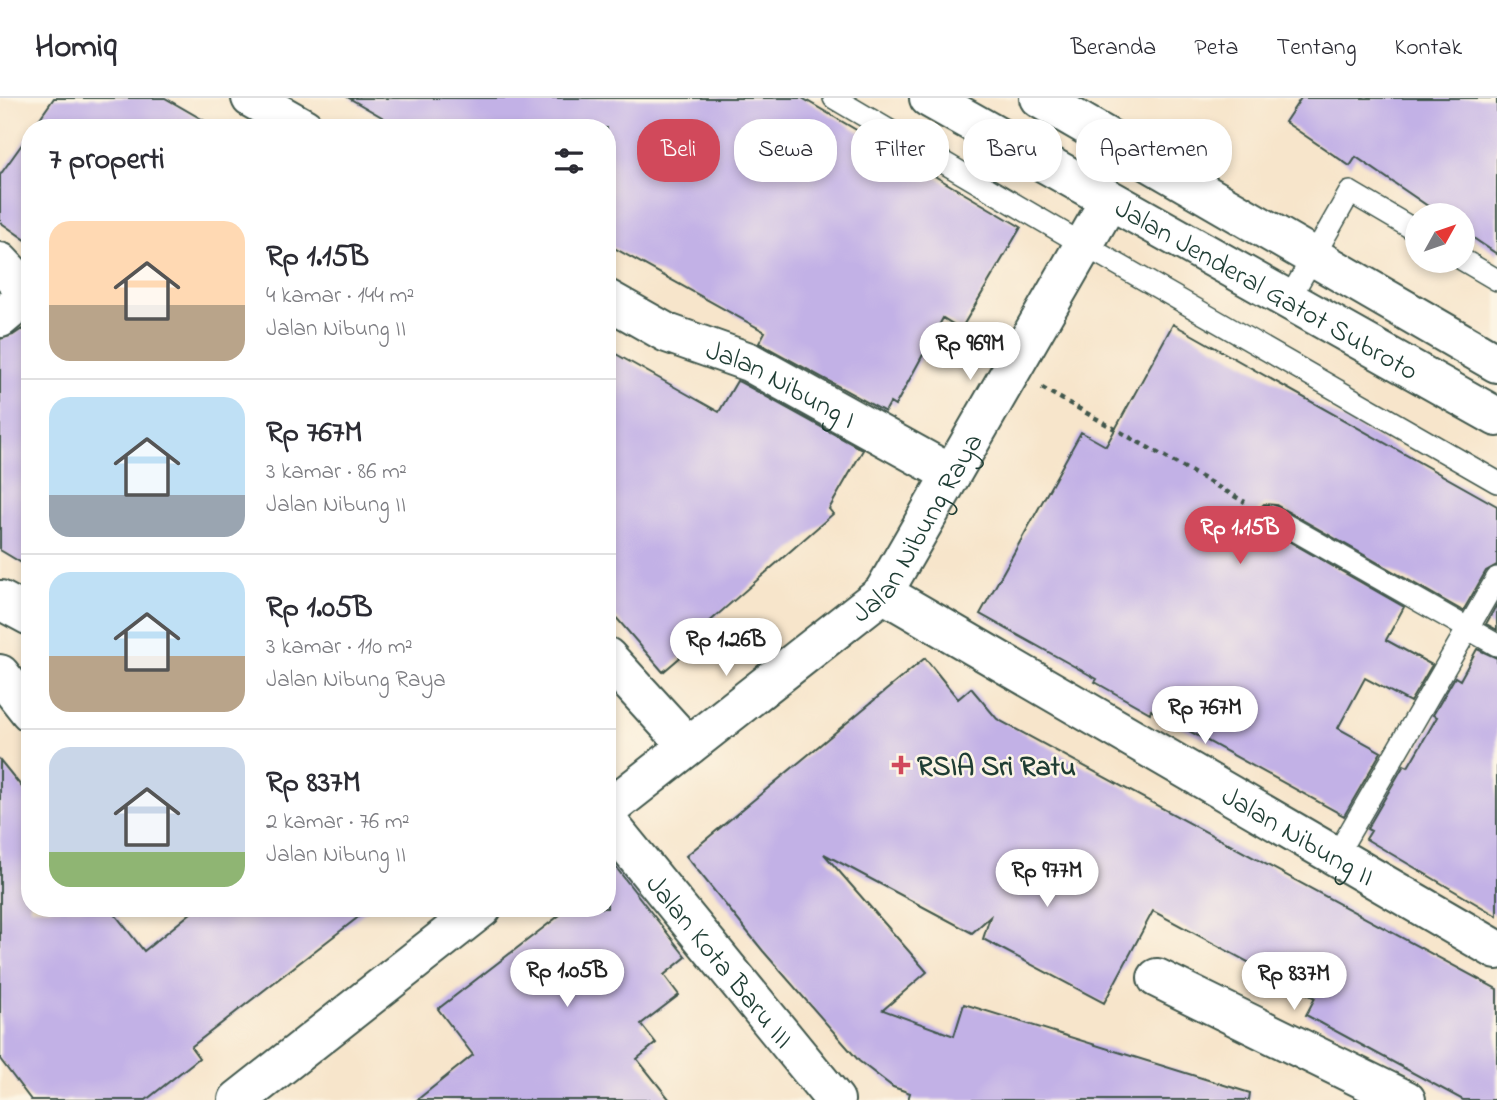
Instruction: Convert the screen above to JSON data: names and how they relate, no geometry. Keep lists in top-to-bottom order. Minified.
{"streets":{"street":["Jalan Jenderal Gatot Subroto","Jalan Nibung I","Jalan Nibung Raya","Jalan Nibung II","Jalan Kota Baru III"]},"crossings":[["Jalan Jenderal Gatot Subroto","Jalan Nibung Raya"],["Jalan Nibung I","Jalan Nibung Raya"],["Jalan Nibung Raya","Jalan Nibung II"]],"places":{"health":["RSIA Sri Ratu"]},"north":"top right","page":{"header":"Homiq","nav":["Beranda","Peta","Tentang","Kontak"],"chip":["Beli","Sewa","Filter","Baru","Apartemen"],"heading":"7 properti","list":[{"name":"Rp 1.15B","note":"4 kamar · 144 m² · Jalan Nibung II"},{"name":"Rp 767M","note":"3 kamar · 86 m² · Jalan Nibung II"},{"name":"Rp 1.05B","note":"3 kamar · 110 m² · Jalan Nibung Raya"},{"name":"Rp 837M","note":"2 kamar · 76 m² · Jalan Nibung II"}],"price":["Rp 969M","Rp 1.15B","Rp 1.26B","Rp 767M","Rp 977M","Rp 1.05B","Rp 837M"]}}
